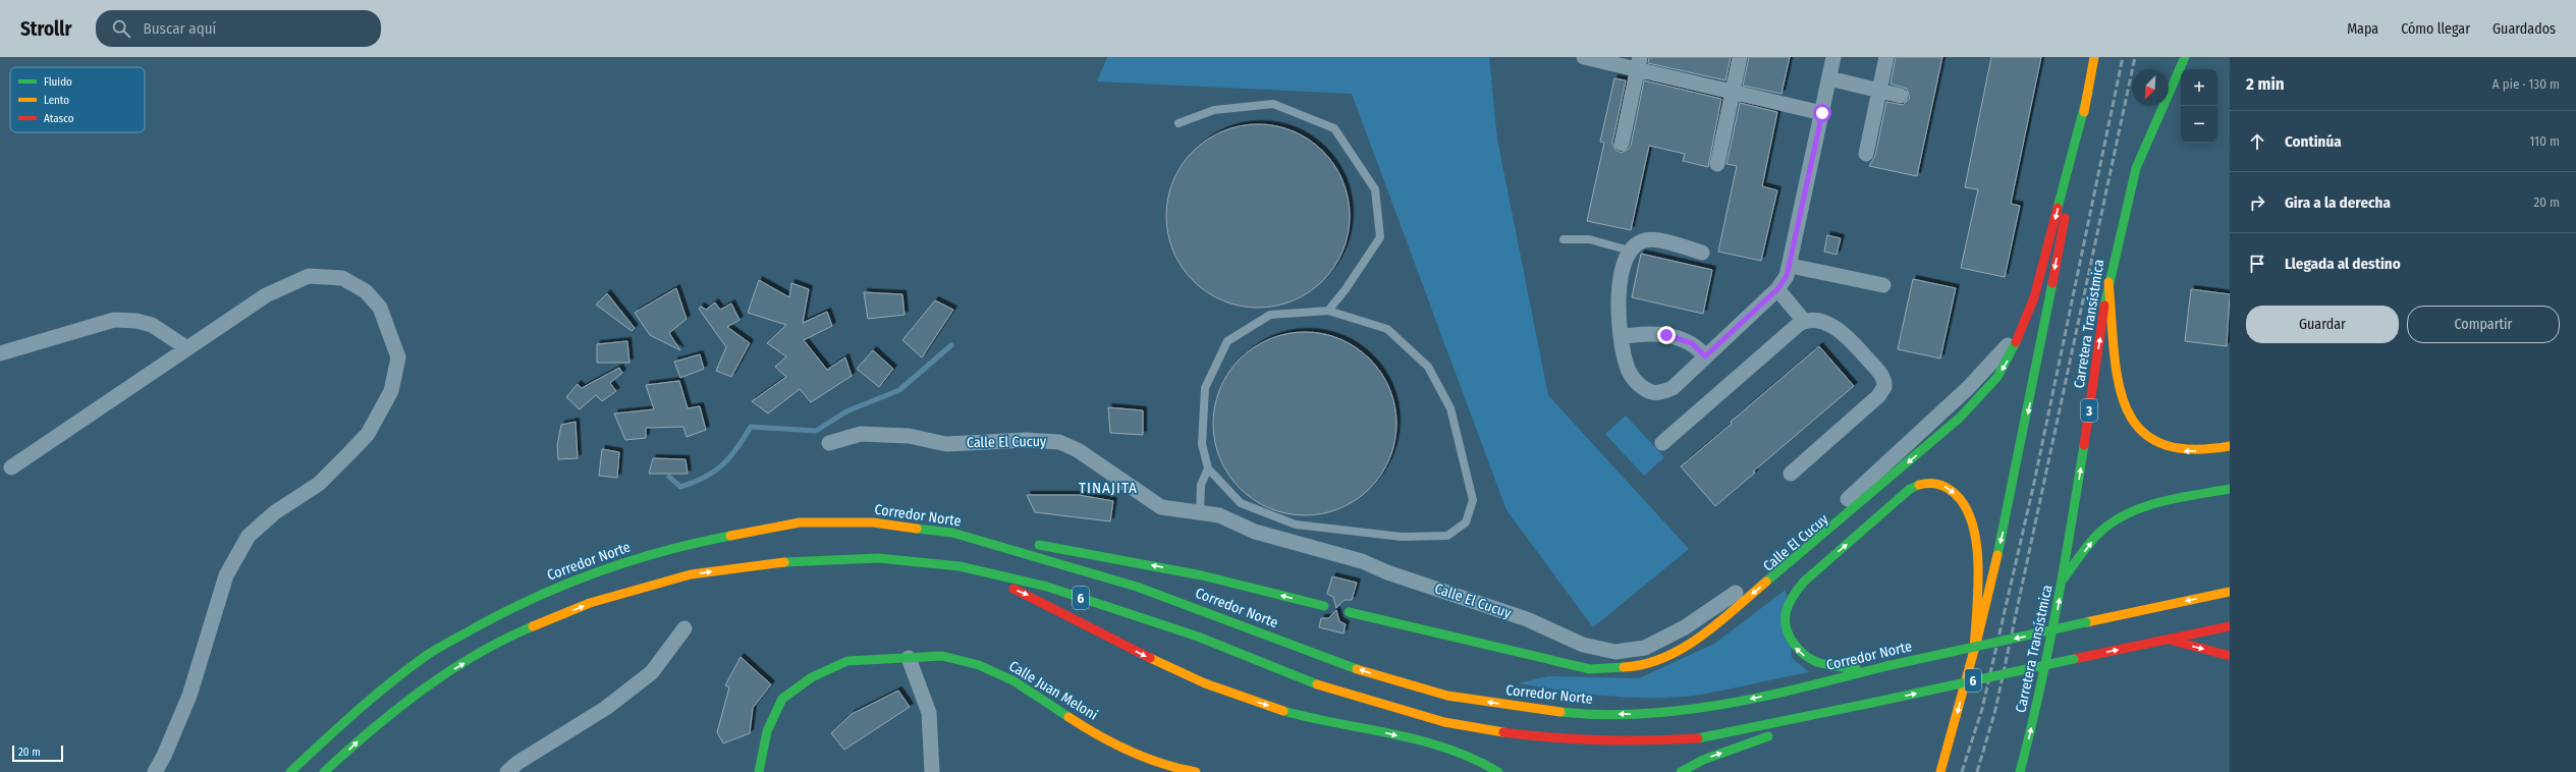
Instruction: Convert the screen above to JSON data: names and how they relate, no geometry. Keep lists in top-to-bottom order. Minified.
{"streets":{"main road":["Carretera Transístmica","3","Corredor Norte","6","Calle Juan Meloni"],"street":["Calle El Cucuy"]},"districts":["TINAJITA"],"legend":["Fluido","Lento","Atasco"],"scale_bar":"20 m","north":"bottom left","page":{"header":"Strollr","search":"Buscar aquí","nav":["Mapa","Cómo llegar","Guardados"],"heading":["2 min","A pie · 130 m"],"map_buttons":["+","−"],"list":[["Continúa","110 m"],["Gira a la derecha","20 m"],"Llegada al destino"],"buttons":["Guardar","Compartir"],"scale":"20 m"}}
